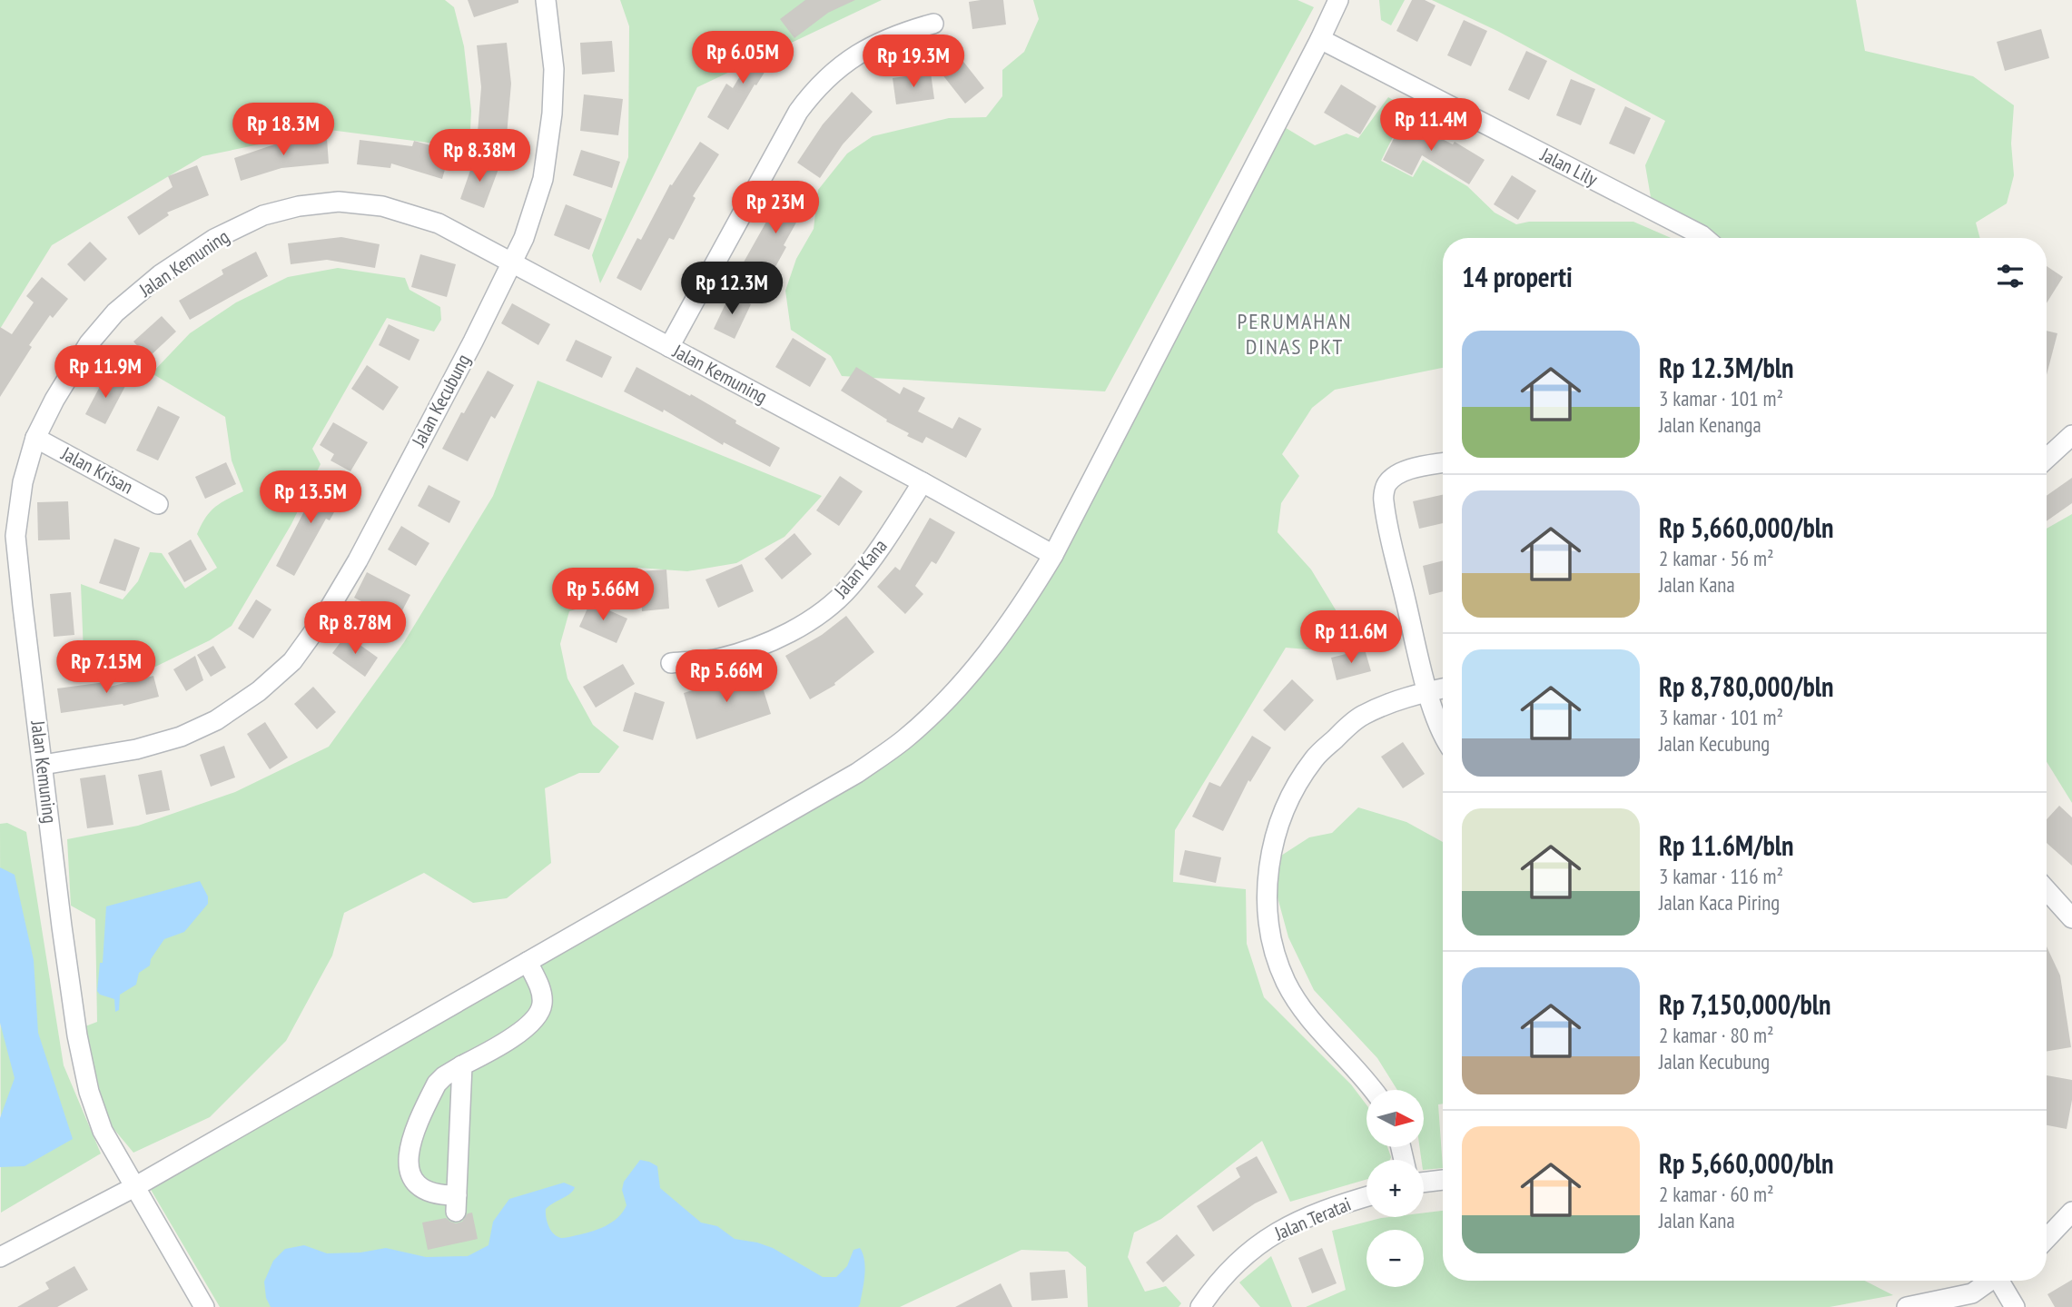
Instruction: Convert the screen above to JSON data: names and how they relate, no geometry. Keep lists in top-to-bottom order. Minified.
{"streets":{"street":["Jalan Lily","Jalan Kemuning","Jalan Kecubung","Jalan Krisan","Jalan Kana","Jalan Teratai"]},"crossings":[["Jalan Kemuning","Jalan Kecubung"],["Jalan Kemuning","Jalan Krisan"],["Jalan Kemuning","Jalan Kana"]],"districts":["PERUMAHAN DINAS PKT"],"north":"right","page":{"price":["Rp 6.05M","Rp 19.3M","Rp 11.4M","Rp 18.3M","Rp 8.38M","Rp 23M","Rp 12.3M","Rp 11.9M","Rp 13.5M","Rp 5.66M","Rp 8.78M","Rp 11.6M","Rp 7.15M","Rp 5.66M"],"heading":"14 properti","list":[{"name":"Rp 12.3M/bln","note":"3 kamar · 101 m² · Jalan Kenanga"},{"name":"Rp 5,660,000/bln","note":"2 kamar · 56 m² · Jalan Kana"},{"name":"Rp 8,780,000/bln","note":"3 kamar · 101 m² · Jalan Kecubung"},{"name":"Rp 11.6M/bln","note":"3 kamar · 116 m² · Jalan Kaca Piring"},{"name":"Rp 7,150,000/bln","note":"2 kamar · 80 m² · Jalan Kecubung"},{"name":"Rp 5,660,000/bln","note":"2 kamar · 60 m² · Jalan Kana"}],"map_buttons":["+","−"]}}
